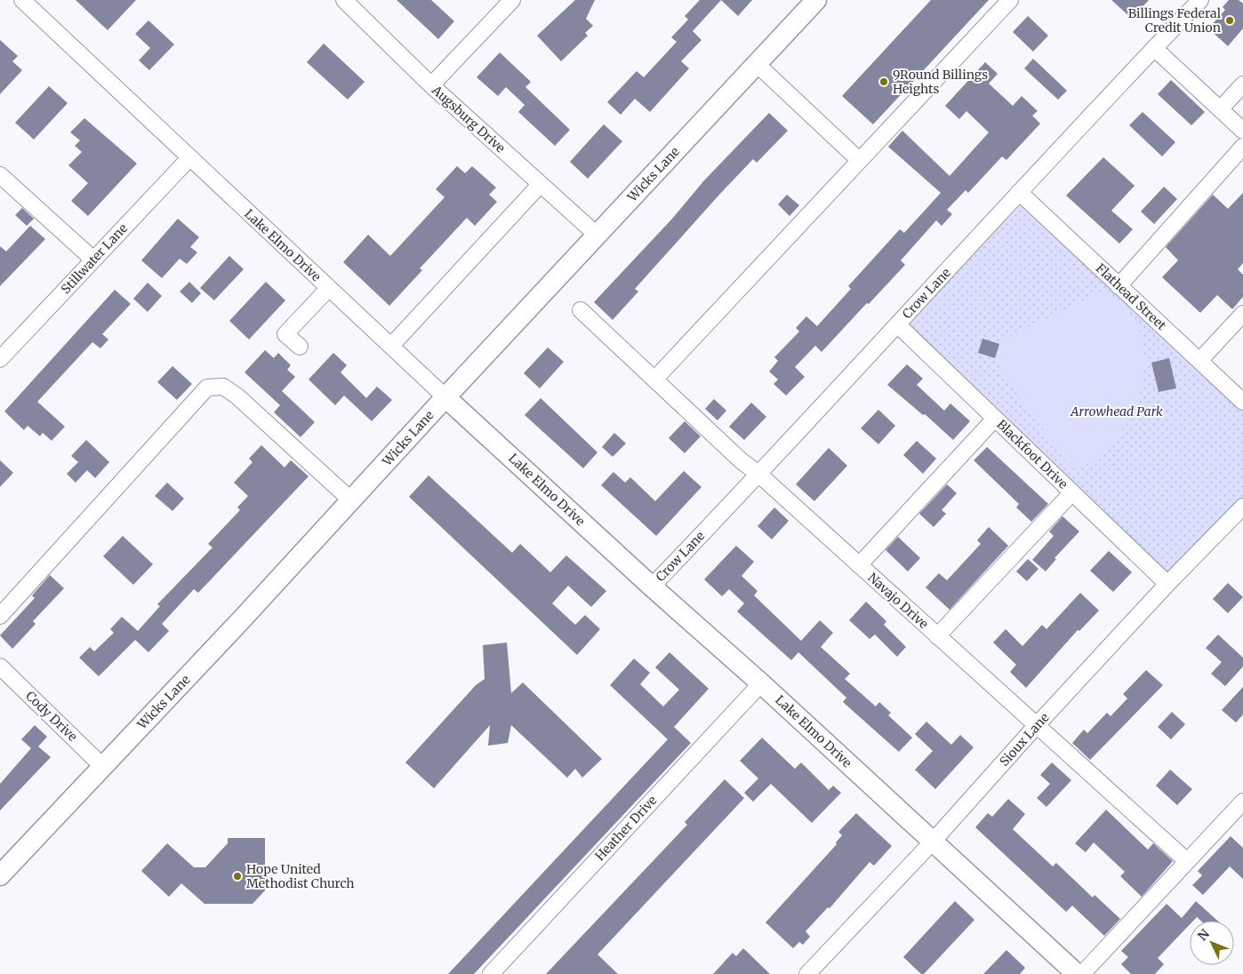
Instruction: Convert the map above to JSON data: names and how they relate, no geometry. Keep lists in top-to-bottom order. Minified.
{"streets":{"main road":["Wicks Lane","Lake Elmo Drive"],"street":["Augsburg Drive","Stillwater Lane","Crow Lane","Flathead Street","Blackfoot Drive","Navajo Drive","Cody Drive","Sioux Lane","Heather Drive"]},"crossings":[["Augsburg Drive","Wicks Lane"],["Wicks Lane","Lake Elmo Drive"],["Wicks Lane","Cody Drive"],["Lake Elmo Drive","Stillwater Lane"],["Lake Elmo Drive","Crow Lane"],["Lake Elmo Drive","Sioux Lane"],["Lake Elmo Drive","Heather Drive"],["Crow Lane","Flathead Street"],["Crow Lane","Blackfoot Drive"],["Crow Lane","Navajo Drive"],["Blackfoot Drive","Sioux Lane"],["Navajo Drive","Sioux Lane"]],"parks":["Arrowhead Park"],"places":["Billings Federal Credit Union","9Round Billings Heights","Hope United Methodist Church"],"north":"top left"}
